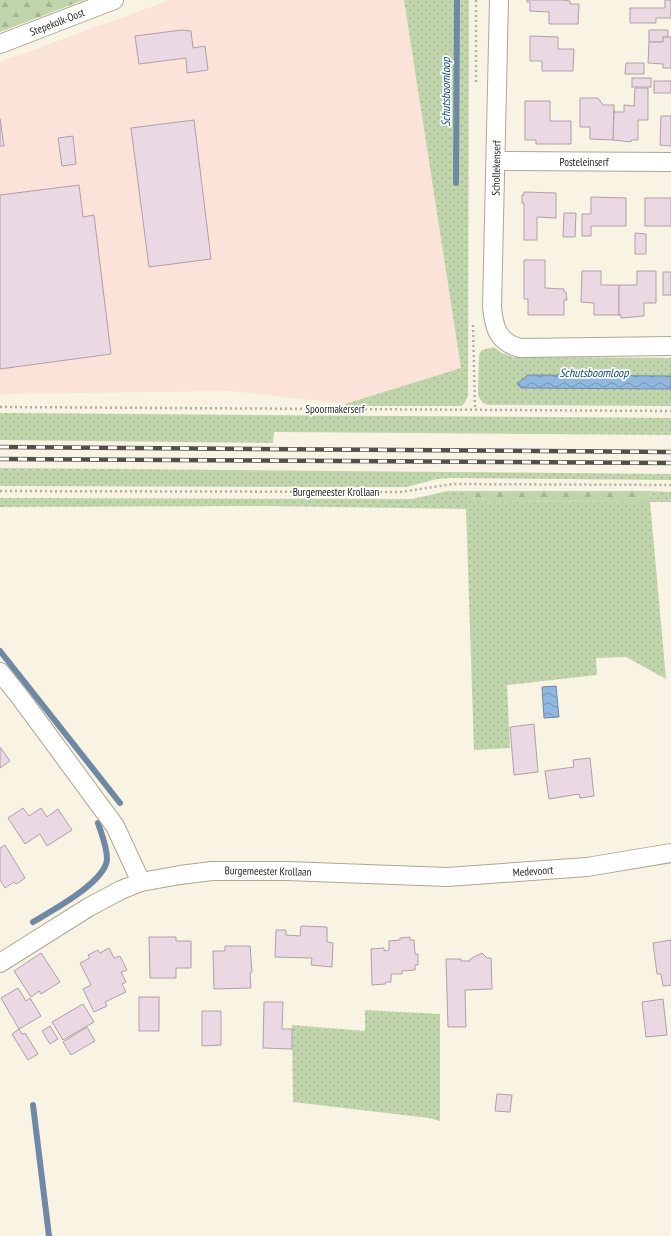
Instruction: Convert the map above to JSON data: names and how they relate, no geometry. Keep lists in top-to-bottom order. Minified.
{"streets":{"street":["Stepekolk-Oost","Posteleinserf","Schollekenserf","Burgemeester Krollaan","Medevoort"],"path":["Spoormakerserf"]},"crossings":[["Posteleinserf","Schollekenserf"],["Burgemeester Krollaan","Medevoort"]],"water":["Schutsboomloop"]}
